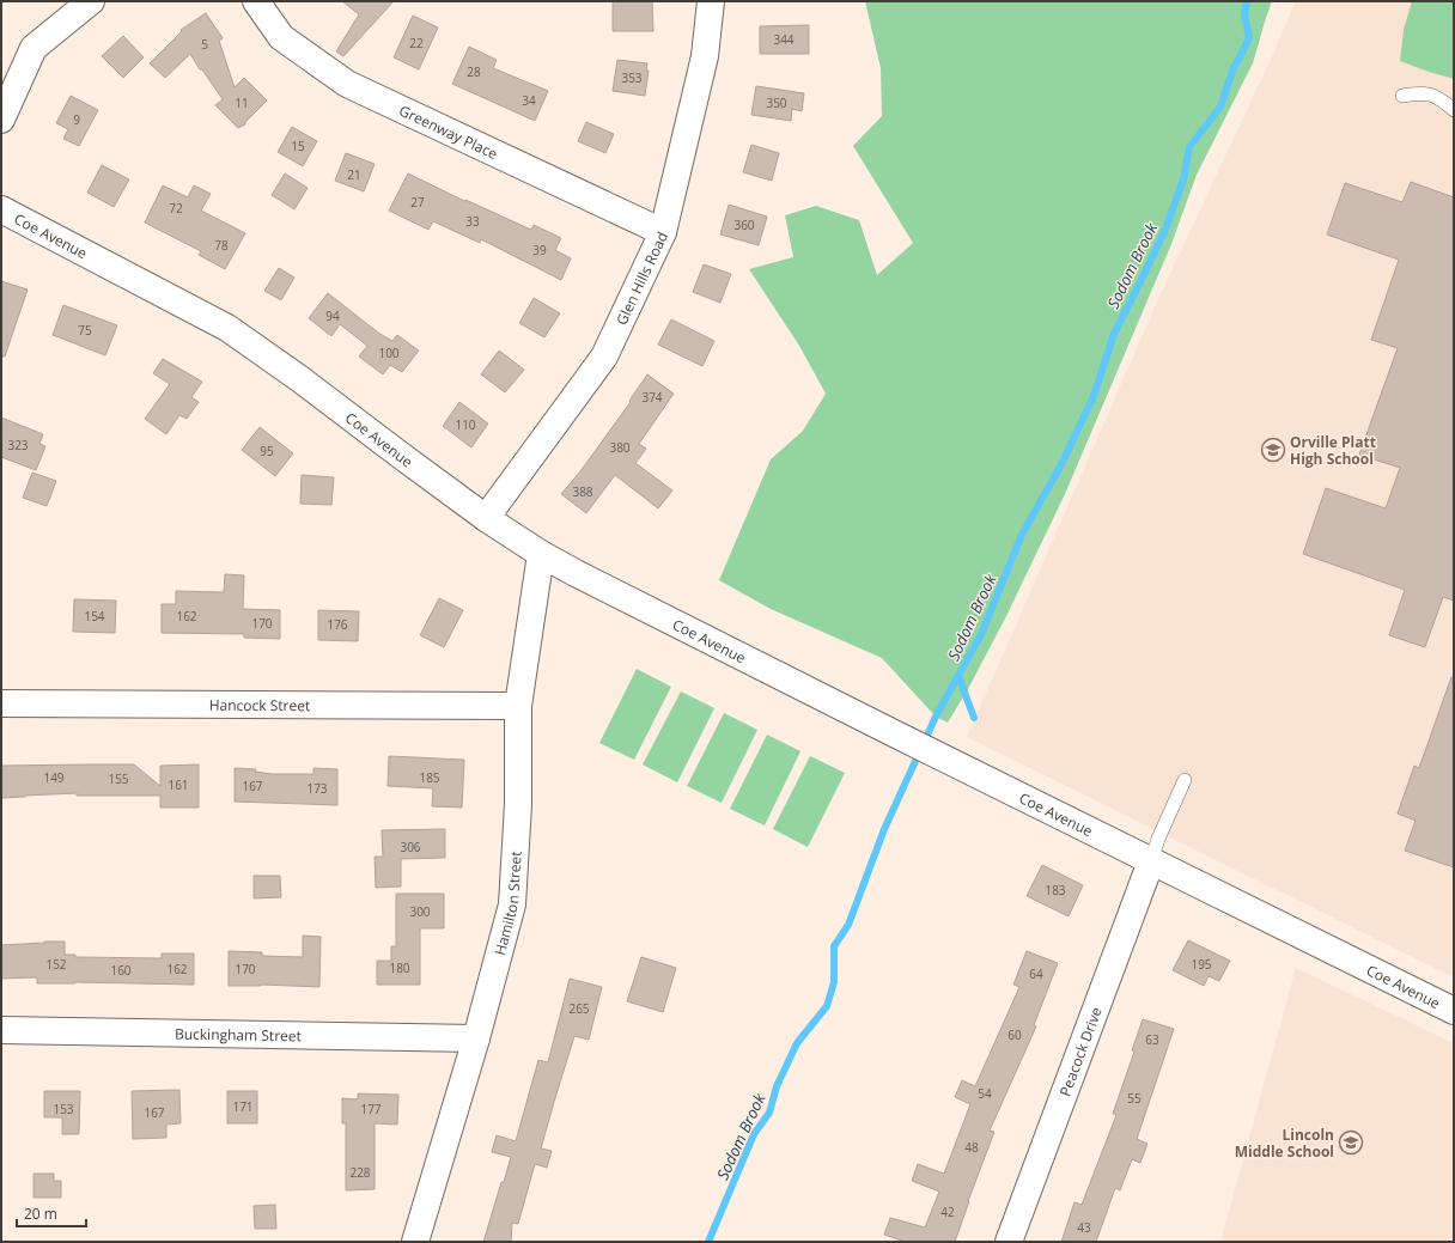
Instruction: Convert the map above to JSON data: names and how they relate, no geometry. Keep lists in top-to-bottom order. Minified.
{"streets":{"street":["Greenway Place","Coe Avenue","Glen Hills Road","Hancock Street","Hamilton Street","Buckingham Street","Peacock Drive"]},"crossings":[["Greenway Place","Glen Hills Road"],["Coe Avenue","Glen Hills Road"],["Coe Avenue","Hamilton Street"],["Coe Avenue","Peacock Drive"],["Hancock Street","Hamilton Street"],["Hamilton Street","Buckingham Street"]],"water":["Sodom Brook"],"places":{"school or university":["Orville Platt High School","Lincoln Middle School"]},"house_numbers":["344","22","5","28","353","34","11","350","9","15","21","27","72","33","360","78","39","94","75","100","374","110","323","380","95","388","154","162","170","176","149","185","155","161","167","173","306","183","300","152","195","180","162","170","160","64","265","60","63","54","55","171","153","177","167","48","228","42","43"],"scale_bar":"20 m"}
